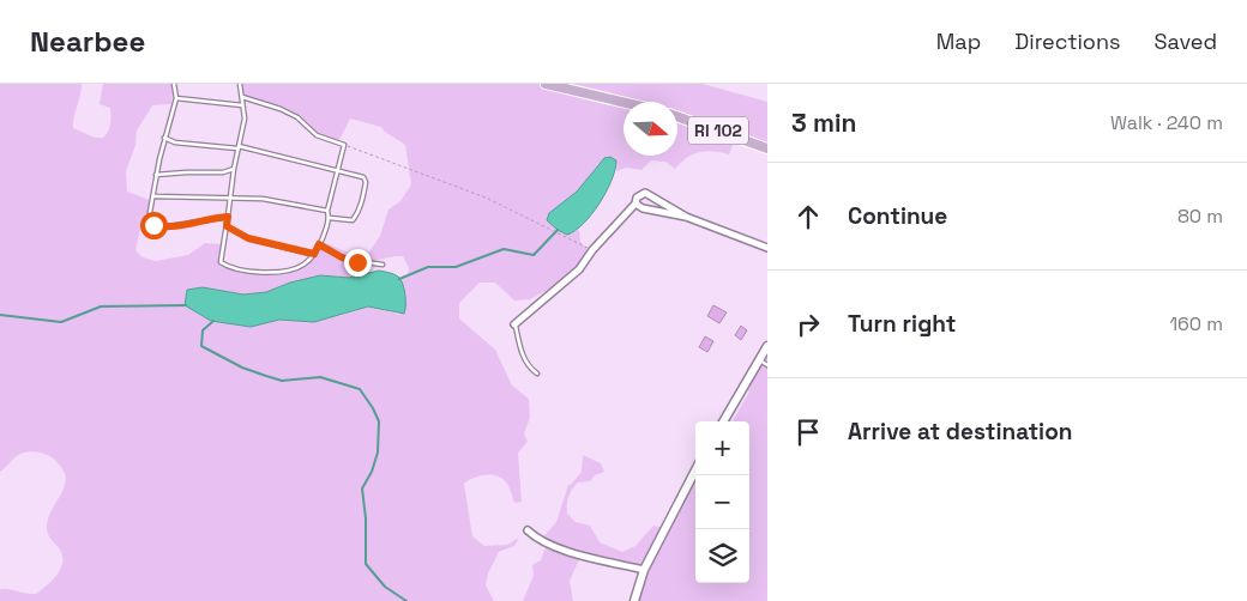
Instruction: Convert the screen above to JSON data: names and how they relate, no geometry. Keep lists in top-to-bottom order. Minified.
{"streets":{"main road":["RI 102"]},"north":"right","page":{"header":"Nearbee","nav":["Map","Directions","Saved"],"heading":["3 min","Walk · 240 m"],"list":[["Continue","80 m"],["Turn right","160 m"],"Arrive at destination"],"map_buttons":["+","−"]}}
